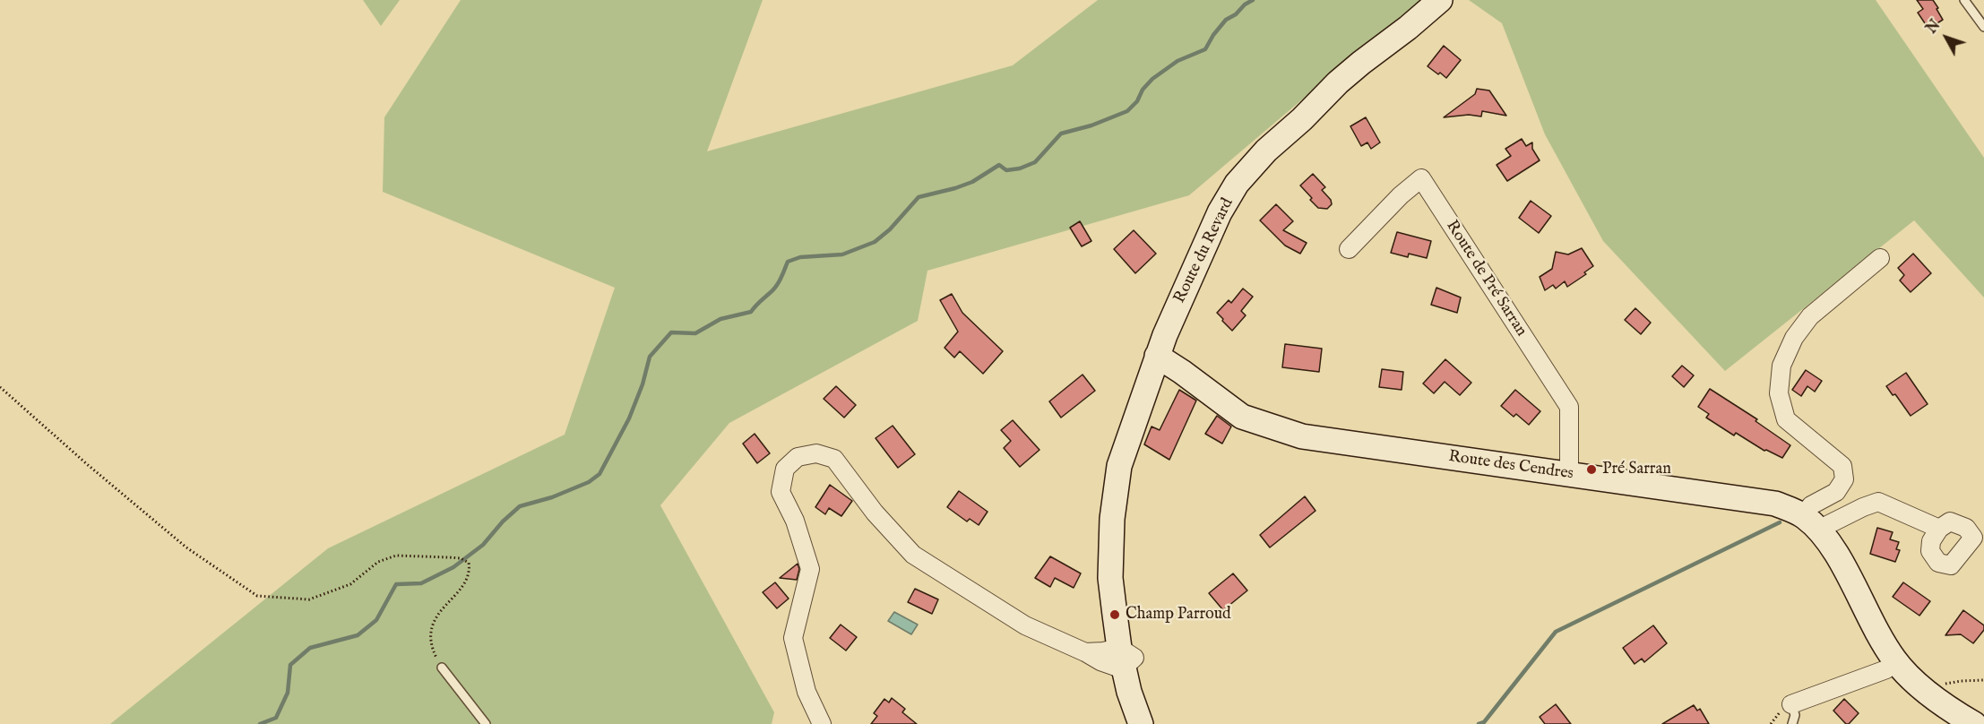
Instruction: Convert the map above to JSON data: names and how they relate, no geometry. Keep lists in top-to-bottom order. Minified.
{"streets":{"street":["Route du Revard","Route de Pré Sarran","Route des Cendres"]},"crossings":[["Route du Revard","Route des Cendres"],["Route de Pré Sarran","Route des Cendres"]],"places":["Pré Sarran","Champ Parroud"],"north":"top left"}
